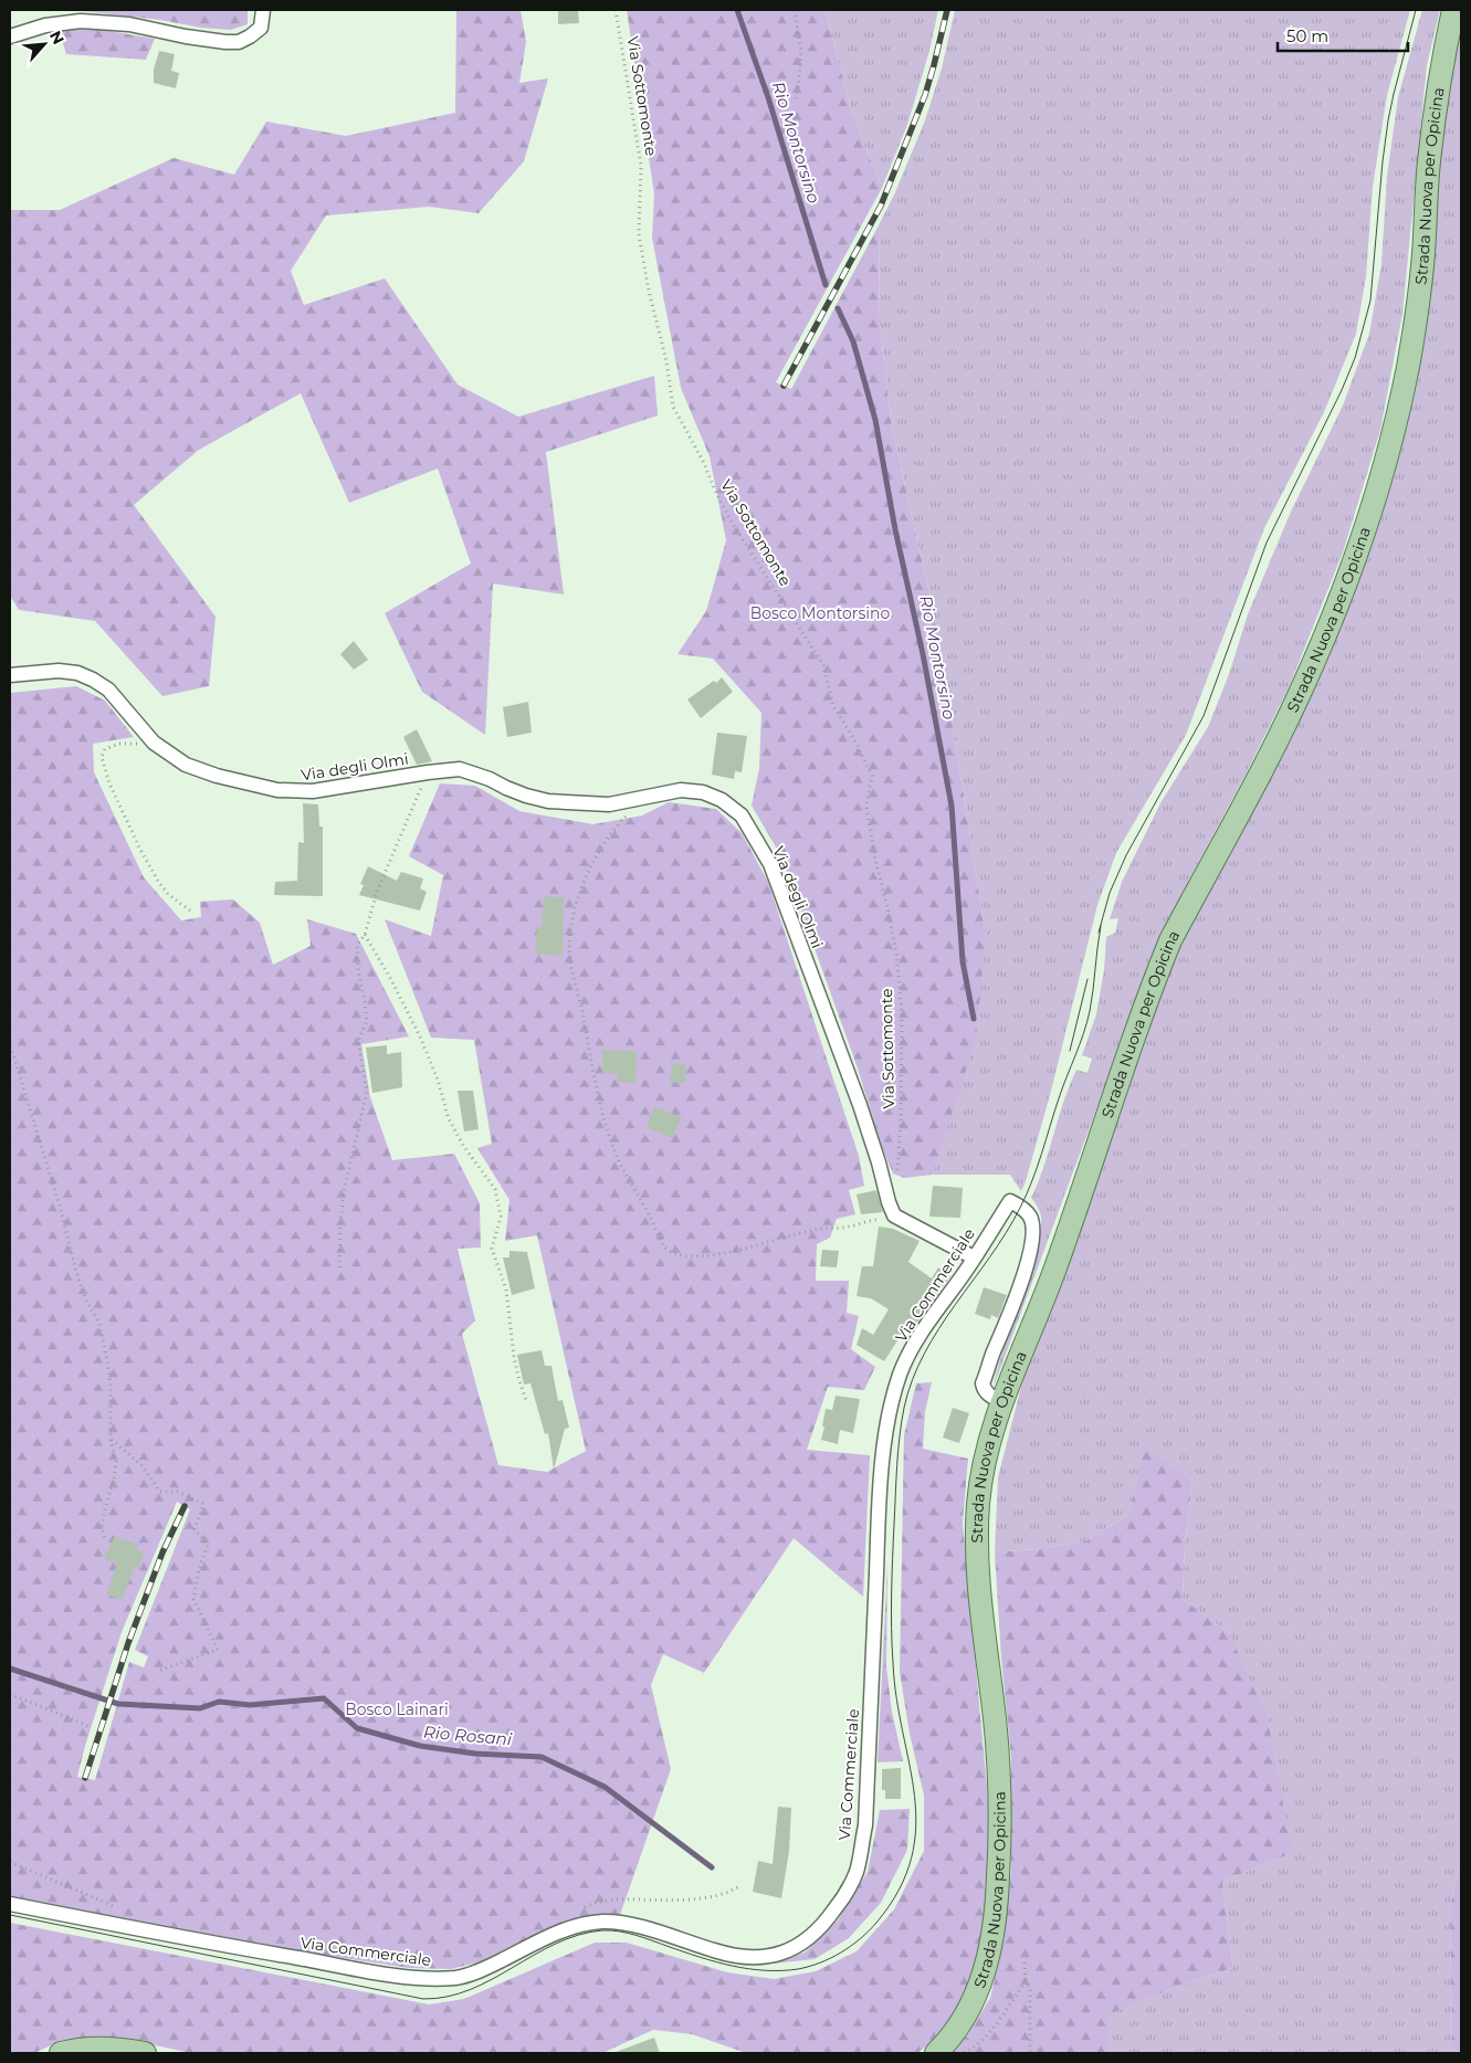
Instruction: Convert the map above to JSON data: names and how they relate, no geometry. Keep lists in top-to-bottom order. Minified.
{"streets":{"main road":["Strada Nuova per Opicina"],"street":["Via degli Olmi","Via Commerciale"],"path":["Via Sottomonte"]},"crossings":[["Strada Nuova per Opicina","Via Commerciale"]],"water":["Rio Montorsino","Rio Rosani"],"parks":["Bosco Montorsino","Bosco Lainari"],"scale_bar":"50 m","north":"top right"}
